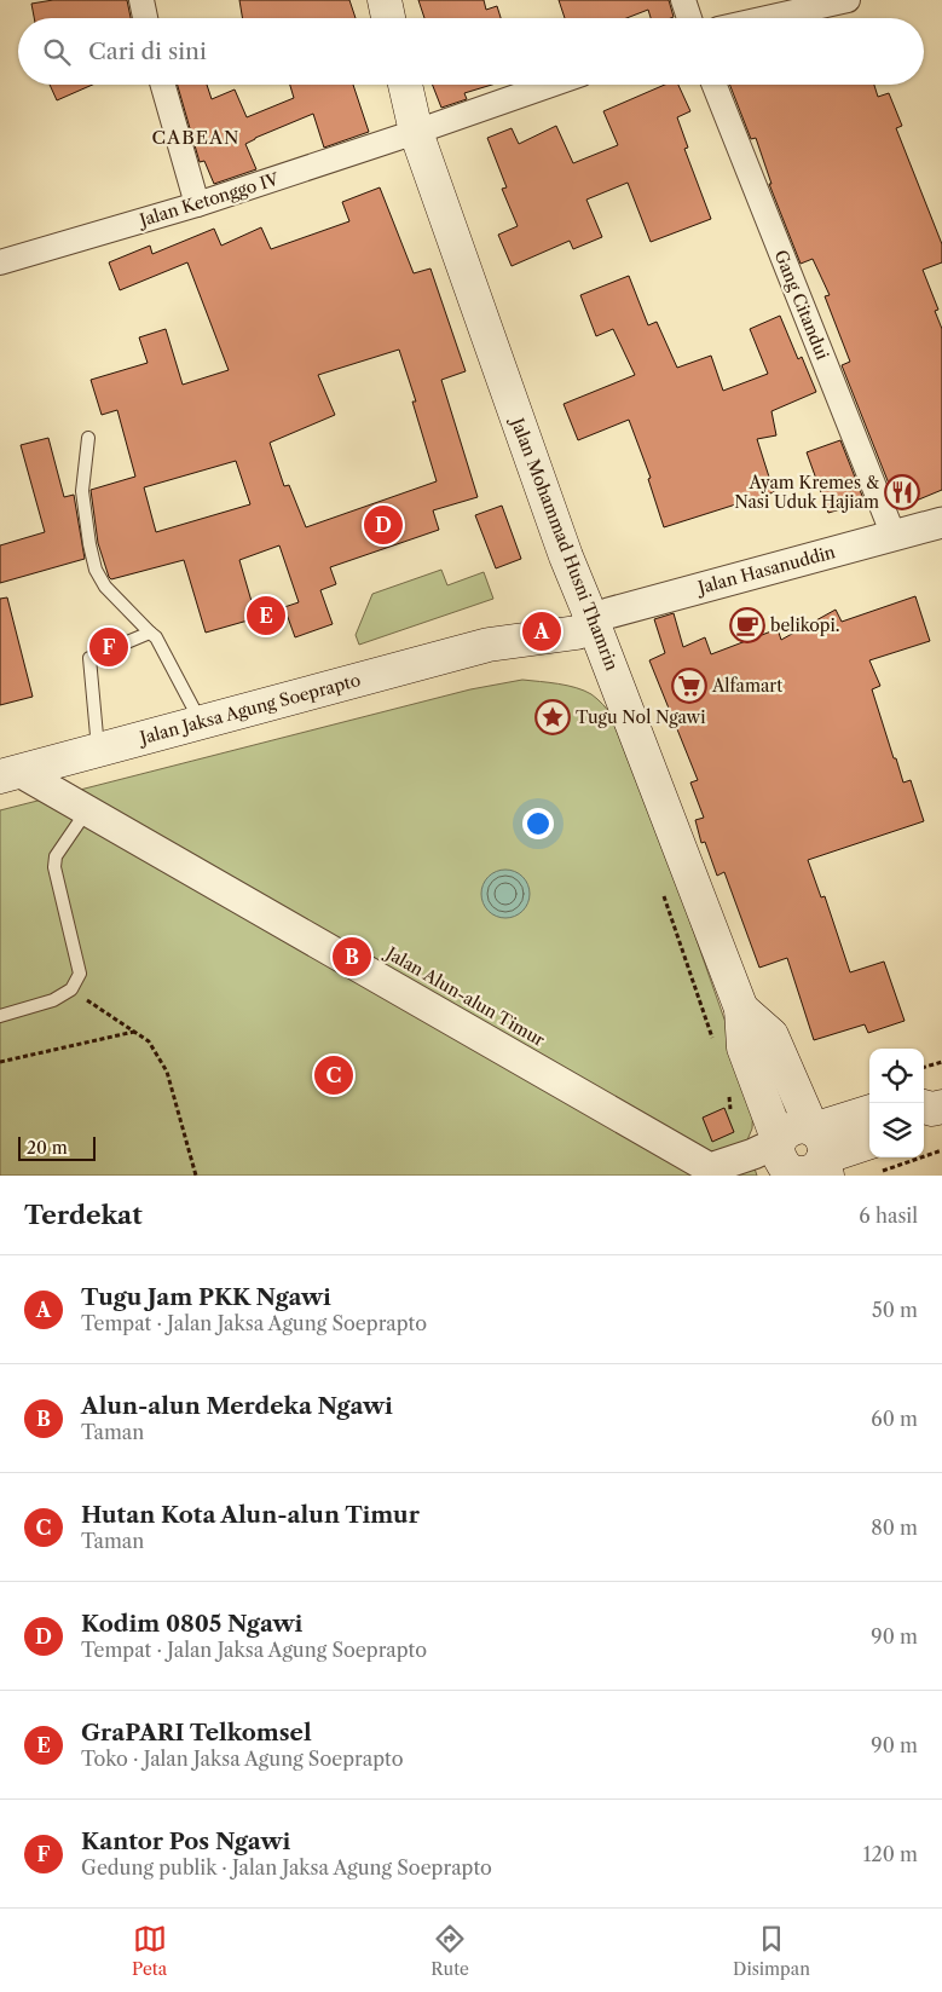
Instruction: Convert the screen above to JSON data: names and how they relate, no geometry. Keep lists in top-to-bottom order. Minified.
{"streets":{"main road":["Jalan Mohammad Husni Thamrin","Jalan Jaksa Agung Soeprapto"],"street":["Jalan Ketonggo IV","Gang Citandui","Jalan Hasanuddin"],"lane":["Jalan Alun-alun Timur"]},"crossings":[["Jalan Ketonggo IV","Jalan Mohammad Husni Thamrin"],["Gang Citandui","Jalan Hasanuddin"],["Jalan Mohammad Husni Thamrin","Jalan Hasanuddin"],["Jalan Mohammad Husni Thamrin","Jalan Jaksa Agung Soeprapto"],["Jalan Hasanuddin","Jalan Jaksa Agung Soeprapto"],["Jalan Jaksa Agung Soeprapto","Jalan Alun-alun Timur"]],"districts":["CABEAN"],"places":{"restaurant":["Ayam Kremes & Nasi Uduk Hajiam"],"cafe":["belikopi."],"supermarket":["Alfamart"],"place":["Tugu Nol Ngawi"]},"scale_bar":"20 m","page":{"search":"Cari di sini","pins":["D","E","A","F","B","C"],"scale":"20 m","heading":["Terdekat","6 hasil"],"list":[{"mark":"A","name":"Tugu Jam PKK Ngawi","note":"Tempat · Jalan Jaksa Agung Soeprapto","value":"50 m"},{"mark":"B","name":"Alun-alun Merdeka Ngawi","note":"Taman","value":"60 m"},{"mark":"C","name":"Hutan Kota Alun-alun Timur","note":"Taman","value":"80 m"},{"mark":"D","name":"Kodim 0805 Ngawi","note":"Tempat · Jalan Jaksa Agung Soeprapto","value":"90 m"},{"mark":"E","name":"GraPARI Telkomsel","note":"Toko · Jalan Jaksa Agung Soeprapto","value":"90 m"},{"mark":"F","name":"Kantor Pos Ngawi","note":"Gedung publik · Jalan Jaksa Agung Soeprapto","value":"120 m"}],"nav":["Peta","Rute","Disimpan"]}}
